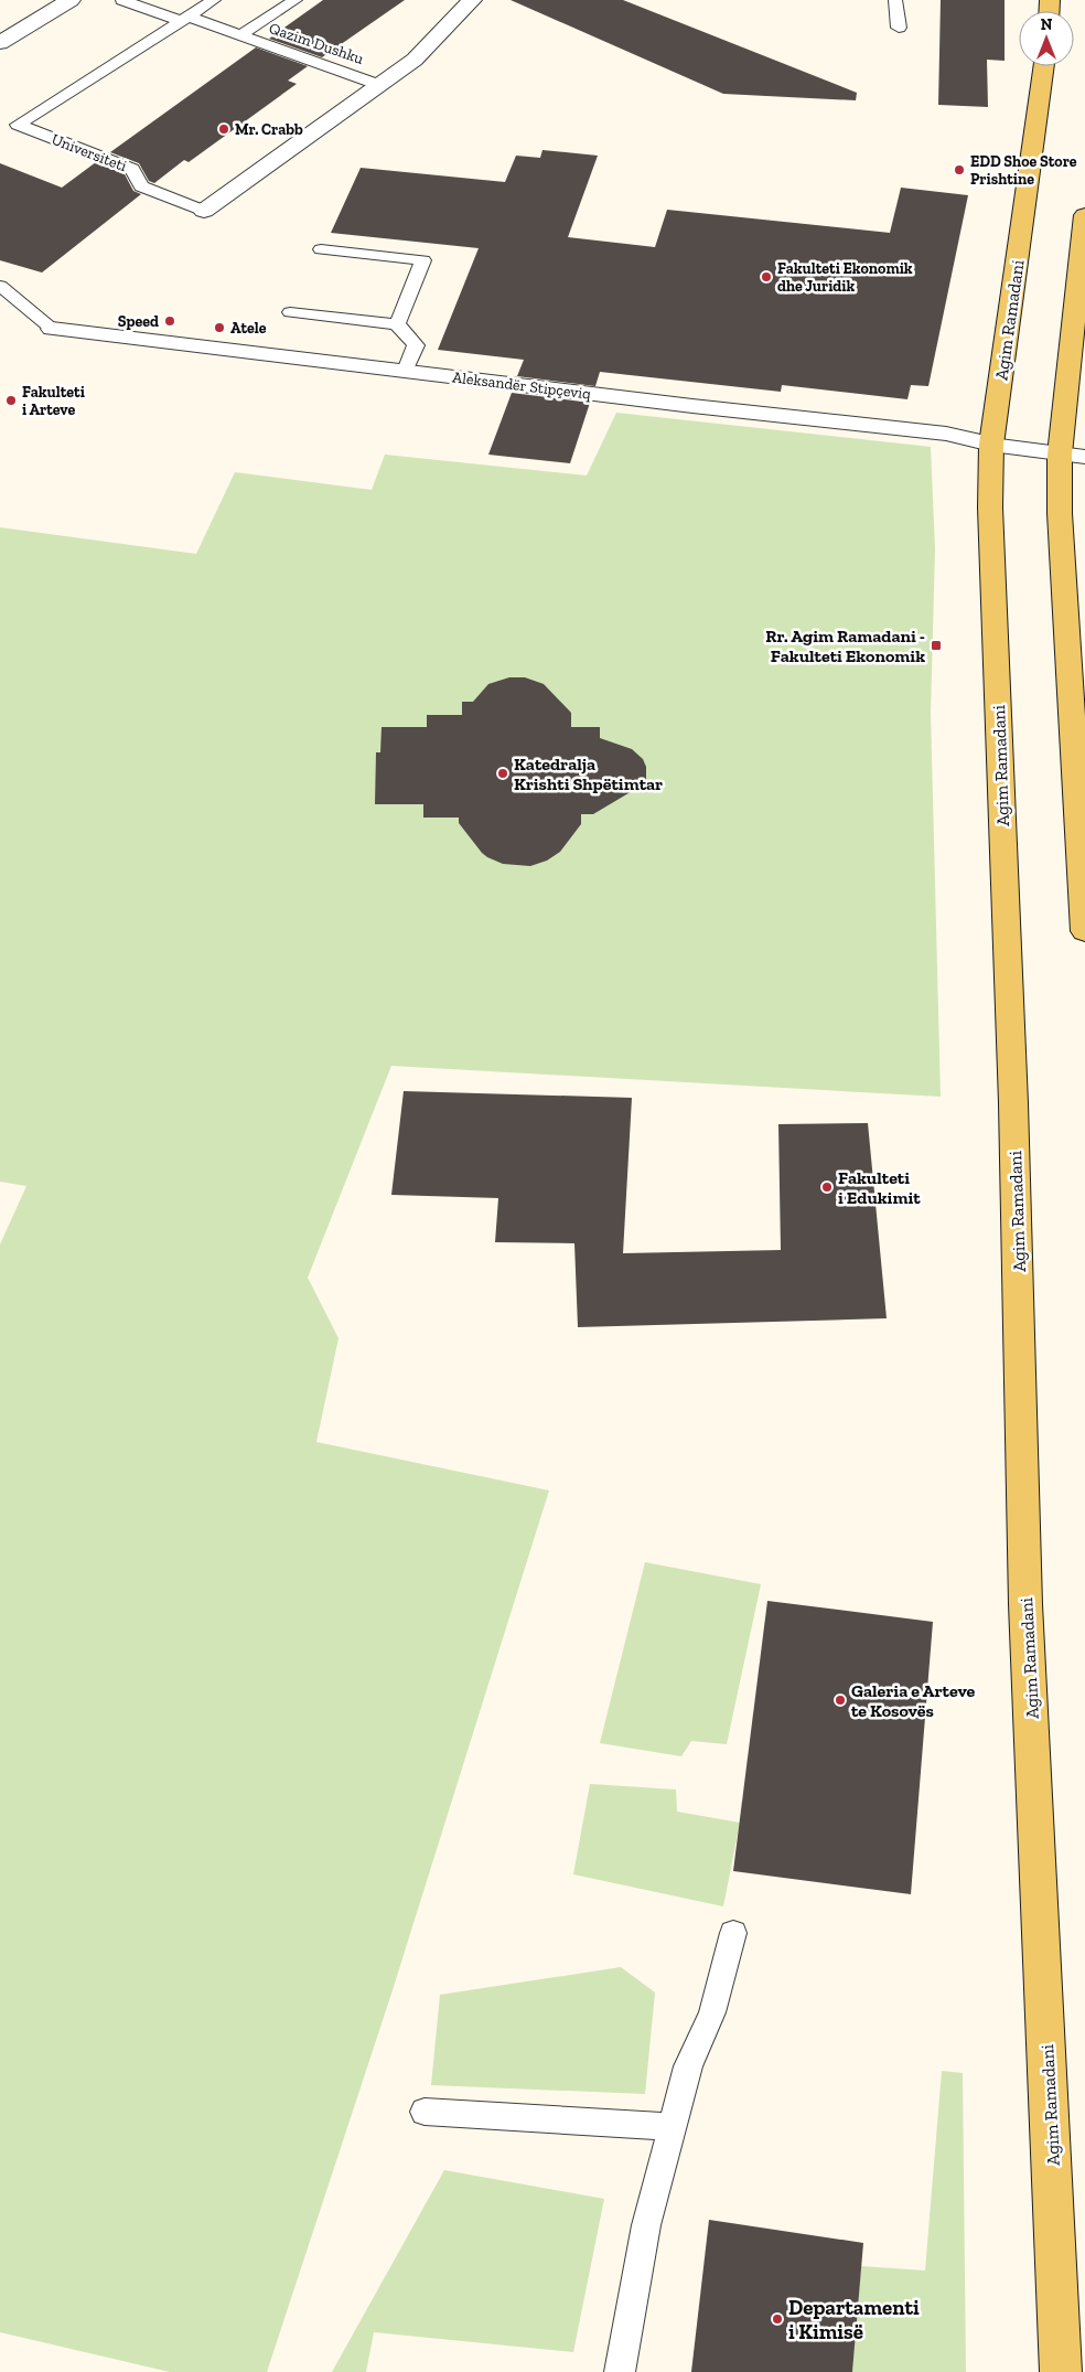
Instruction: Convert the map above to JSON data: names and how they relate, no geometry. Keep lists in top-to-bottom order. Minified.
{"streets":{"main road":["Agim Ramadani"],"street":["Universiteti","Aleksandër Stipçeviq"],"lane":["Qazim Dushku"]},"crossings":[["Qazim Dushku","Universiteti"],["Agim Ramadani","Aleksandër Stipçeviq"]],"places":{"other":["Mr. Crabb","EDD Shoe Store Prishtine","Fakulteti Ekonomik dhe Juridik","Speed","Atele","Fakulteti i Arteve","Katedralja Krishti Shpëtimtar","Fakulteti i Edukimit","Galeria e Arteve te Kosovës","Departamenti i Kimisë"],"transit":["Rr. Agim Ramadani - Fakulteti Ekonomik"]},"north":"top"}
